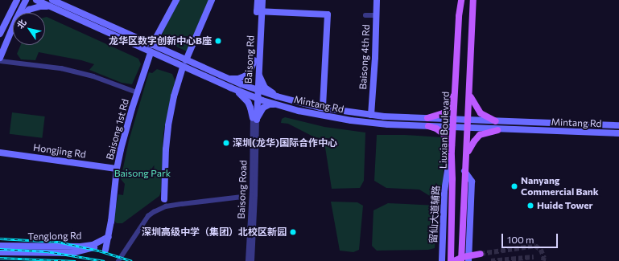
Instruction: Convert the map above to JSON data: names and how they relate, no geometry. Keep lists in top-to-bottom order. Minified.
{"streets":{"main road":["Baisong 4th Rd","Baisong Rd","Mintang Rd","Baisong 1st Rd","Liuxian Boulevard","Hongjing Rd","留仙大道辅路","Tenglong Rd"],"street":["Baisong Road"]},"crossings":[["Baisong 4th Rd","Mintang Rd"],["Baisong Rd","Mintang Rd"],["Baisong Rd","Baisong Road"],["Mintang Rd","Baisong 1st Rd"],["Mintang Rd","Liuxian Boulevard"],["Baisong 1st Rd","Hongjing Rd"],["Baisong 1st Rd","Tenglong Rd"],["Liuxian Boulevard","留仙大道辅路"]],"parks":["Baisong Park"],"places":["龙华区数字创新中心B座","深圳(龙华)国际合作中心","Nanyang Commercial Bank","Huide Tower","深圳高级中学（集团）北校区新园"],"scale_bar":"100 m","north":"top left"}
